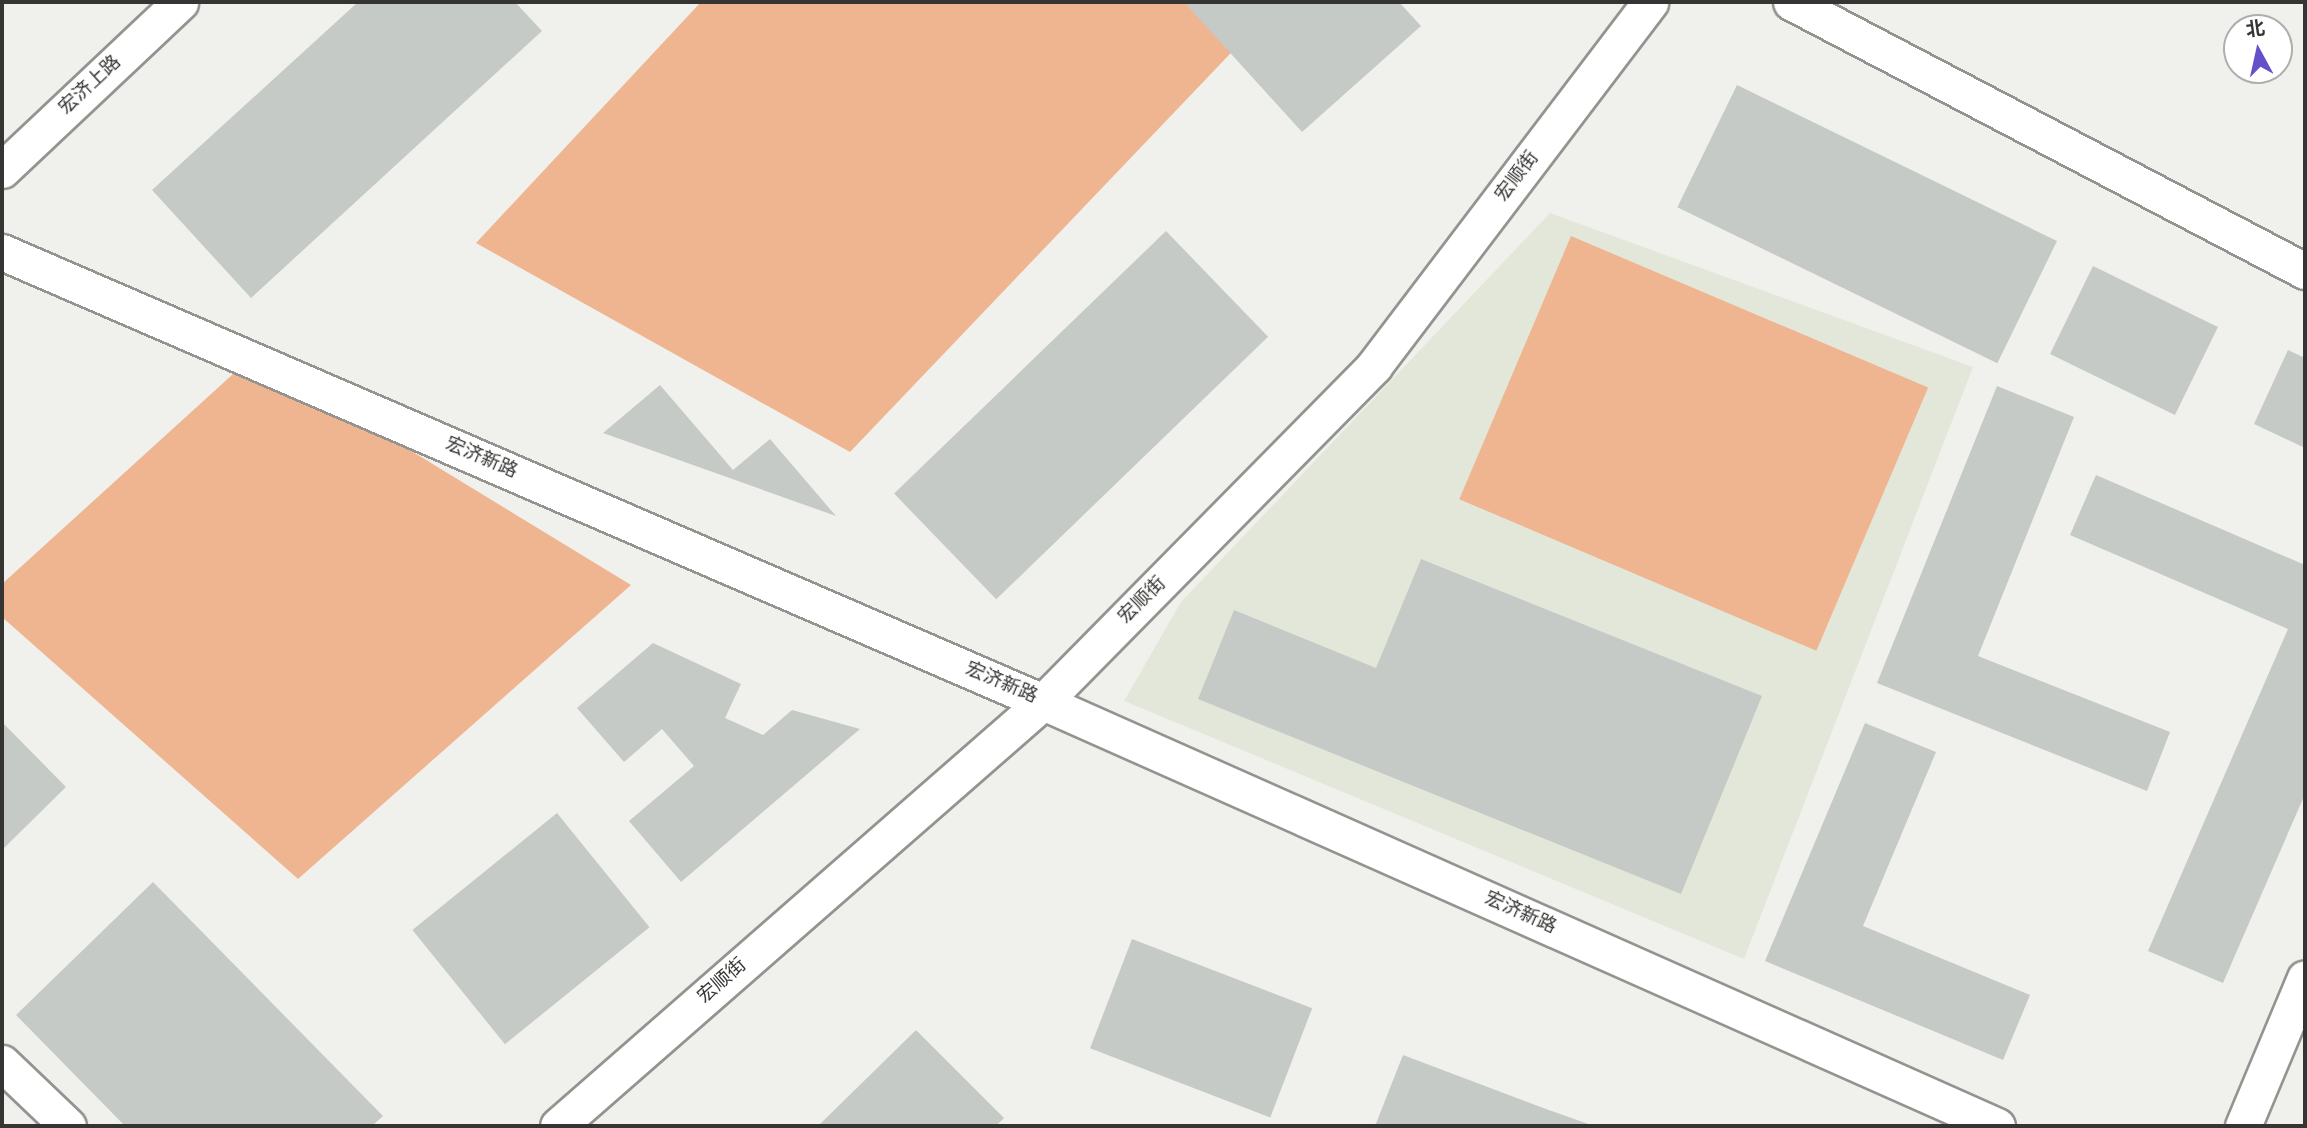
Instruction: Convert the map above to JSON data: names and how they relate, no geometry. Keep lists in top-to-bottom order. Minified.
{"streets":{"street":["宏济上路","宏顺街","宏济新路"]},"crossings":[["宏顺街","宏济新路"]],"north":"top"}
